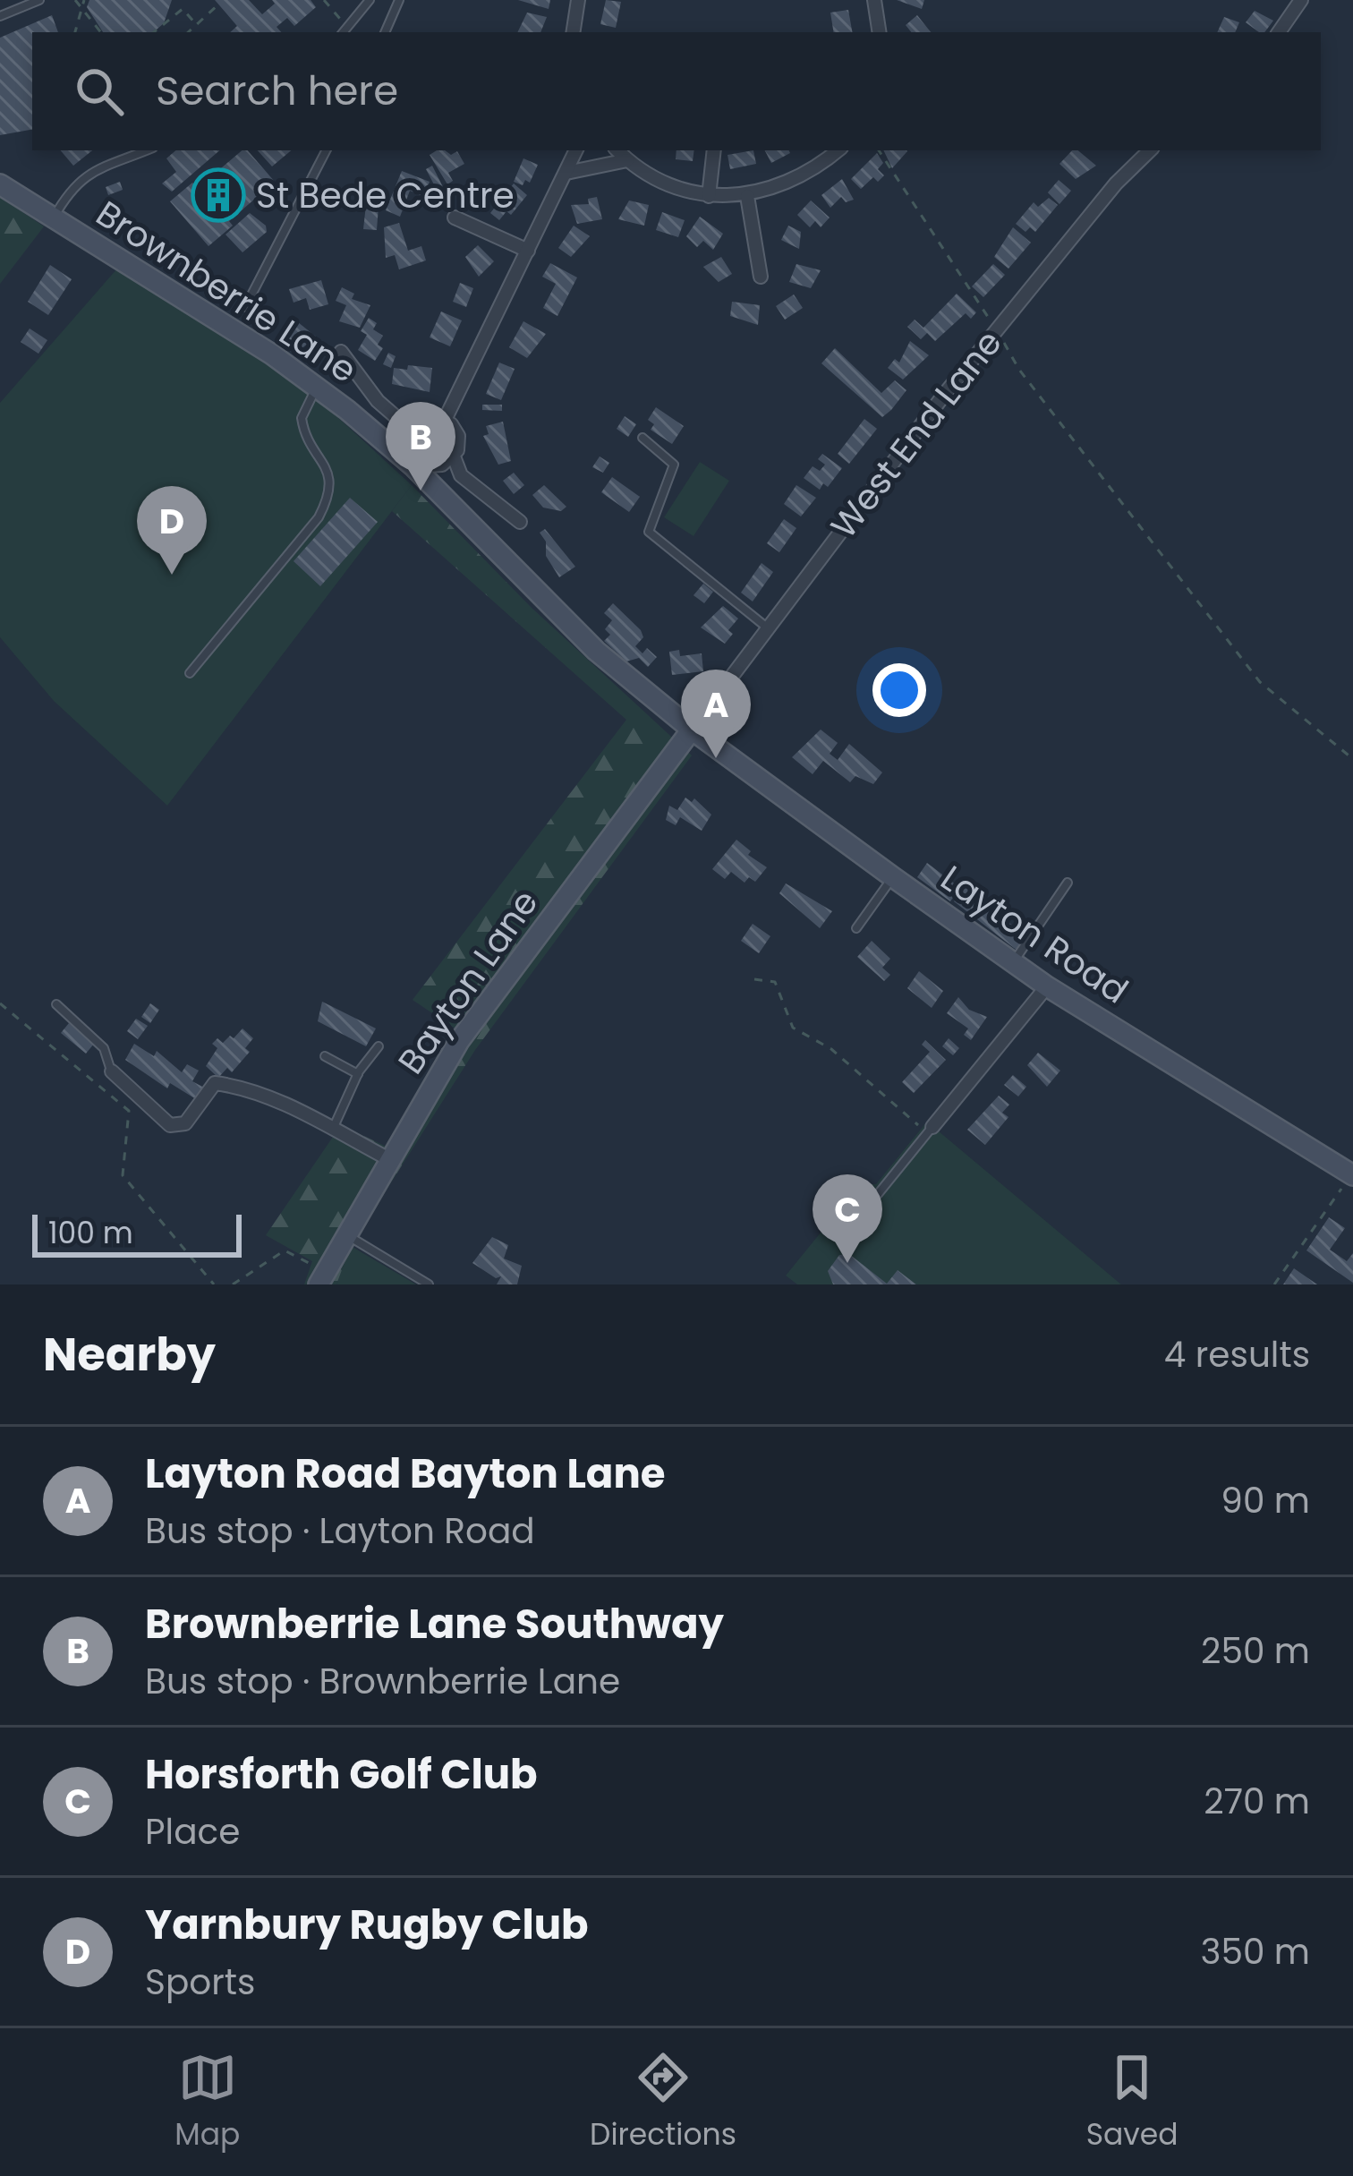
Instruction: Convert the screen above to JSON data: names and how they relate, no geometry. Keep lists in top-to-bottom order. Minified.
{"streets":{"street":["Brownberrie Lane","West End Lane","Layton Road","Bayton Lane"]},"crossings":[["Brownberrie Lane","West End Lane"],["Brownberrie Lane","Layton Road"],["Brownberrie Lane","Bayton Lane"],["West End Lane","Layton Road"],["West End Lane","Bayton Lane"],["Layton Road","Bayton Lane"]],"places":{"building":["St Bede Centre"]},"scale_bar":"100 m","page":{"search":"Search here","pins":["B","D","A","C"],"scale":"100 m","heading":["Nearby","4 results"],"list":[{"mark":"A","name":"Layton Road Bayton Lane","note":"Bus stop · Layton Road","value":"90 m"},{"mark":"B","name":"Brownberrie Lane Southway","note":"Bus stop · Brownberrie Lane","value":"250 m"},{"mark":"C","name":"Horsforth Golf Club","note":"Place","value":"270 m"},{"mark":"D","name":"Yarnbury Rugby Club","note":"Sports","value":"350 m"}],"nav":["Map","Directions","Saved"]}}
